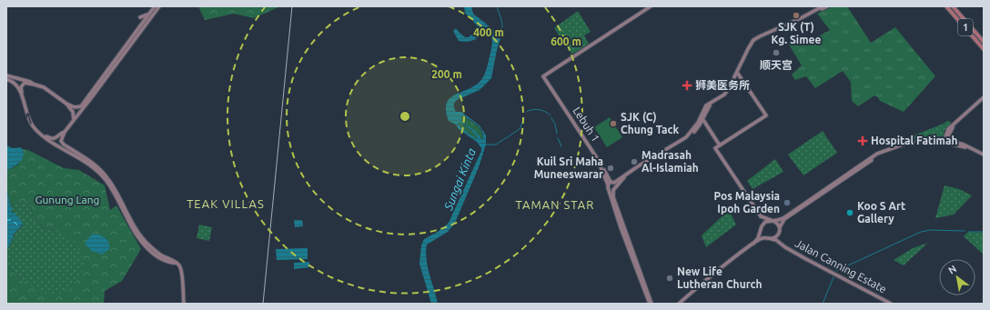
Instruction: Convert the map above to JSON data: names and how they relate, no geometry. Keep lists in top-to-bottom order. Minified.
{"streets":{"main road":["1"],"street":["Lebuh 1","Jalan Canning Estate"]},"districts":["TEAK VILLAS","TAMAN STAR"],"water":["Sungai Kinta"],"parks":["Gunung Lang"],"places":{"other":["SJK (T) Kg. Simee","顺天宫","SJK (C) Chung Tack","Madrasah Al-Islamiah","Kuil Sri Maha Muneeswarar","Pos Malaysia Ipoh Garden","Koo S Art Gallery","New Life Lutheran Church"],"health":["狮美医务所","Hospital Fatimah"]},"north":"top left","rings":["400 m","600 m","200 m"]}
